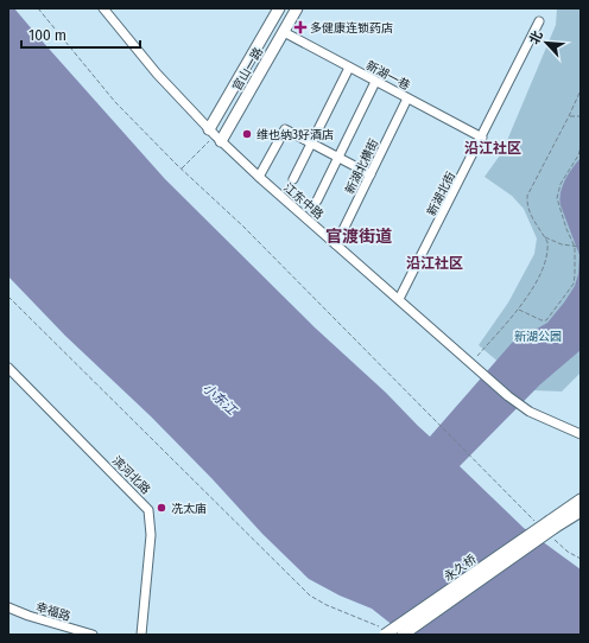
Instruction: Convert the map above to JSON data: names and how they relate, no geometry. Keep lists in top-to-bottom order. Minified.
{"streets":{"main road":["官山一路","永久桥"],"street":["新湖一巷","新湖北横街","新湖北街","江东中路","滨河北路","幸福路"]},"crossings":[["官山一路","新湖一巷"],["官山一路","江东中路"],["新湖一巷","新湖北横街"],["新湖一巷","新湖北街"],["新湖北横街","江东中路"],["新湖北街","江东中路"]],"districts":["沿江社区","官渡街道","沿江社区"],"water":["小东江"],"parks":["新湖公园"],"places":{"health":["多健康连锁药店"],"other":["维也纳3好酒店","冼太庙"]},"scale_bar":"100 m","north":"top left"}
